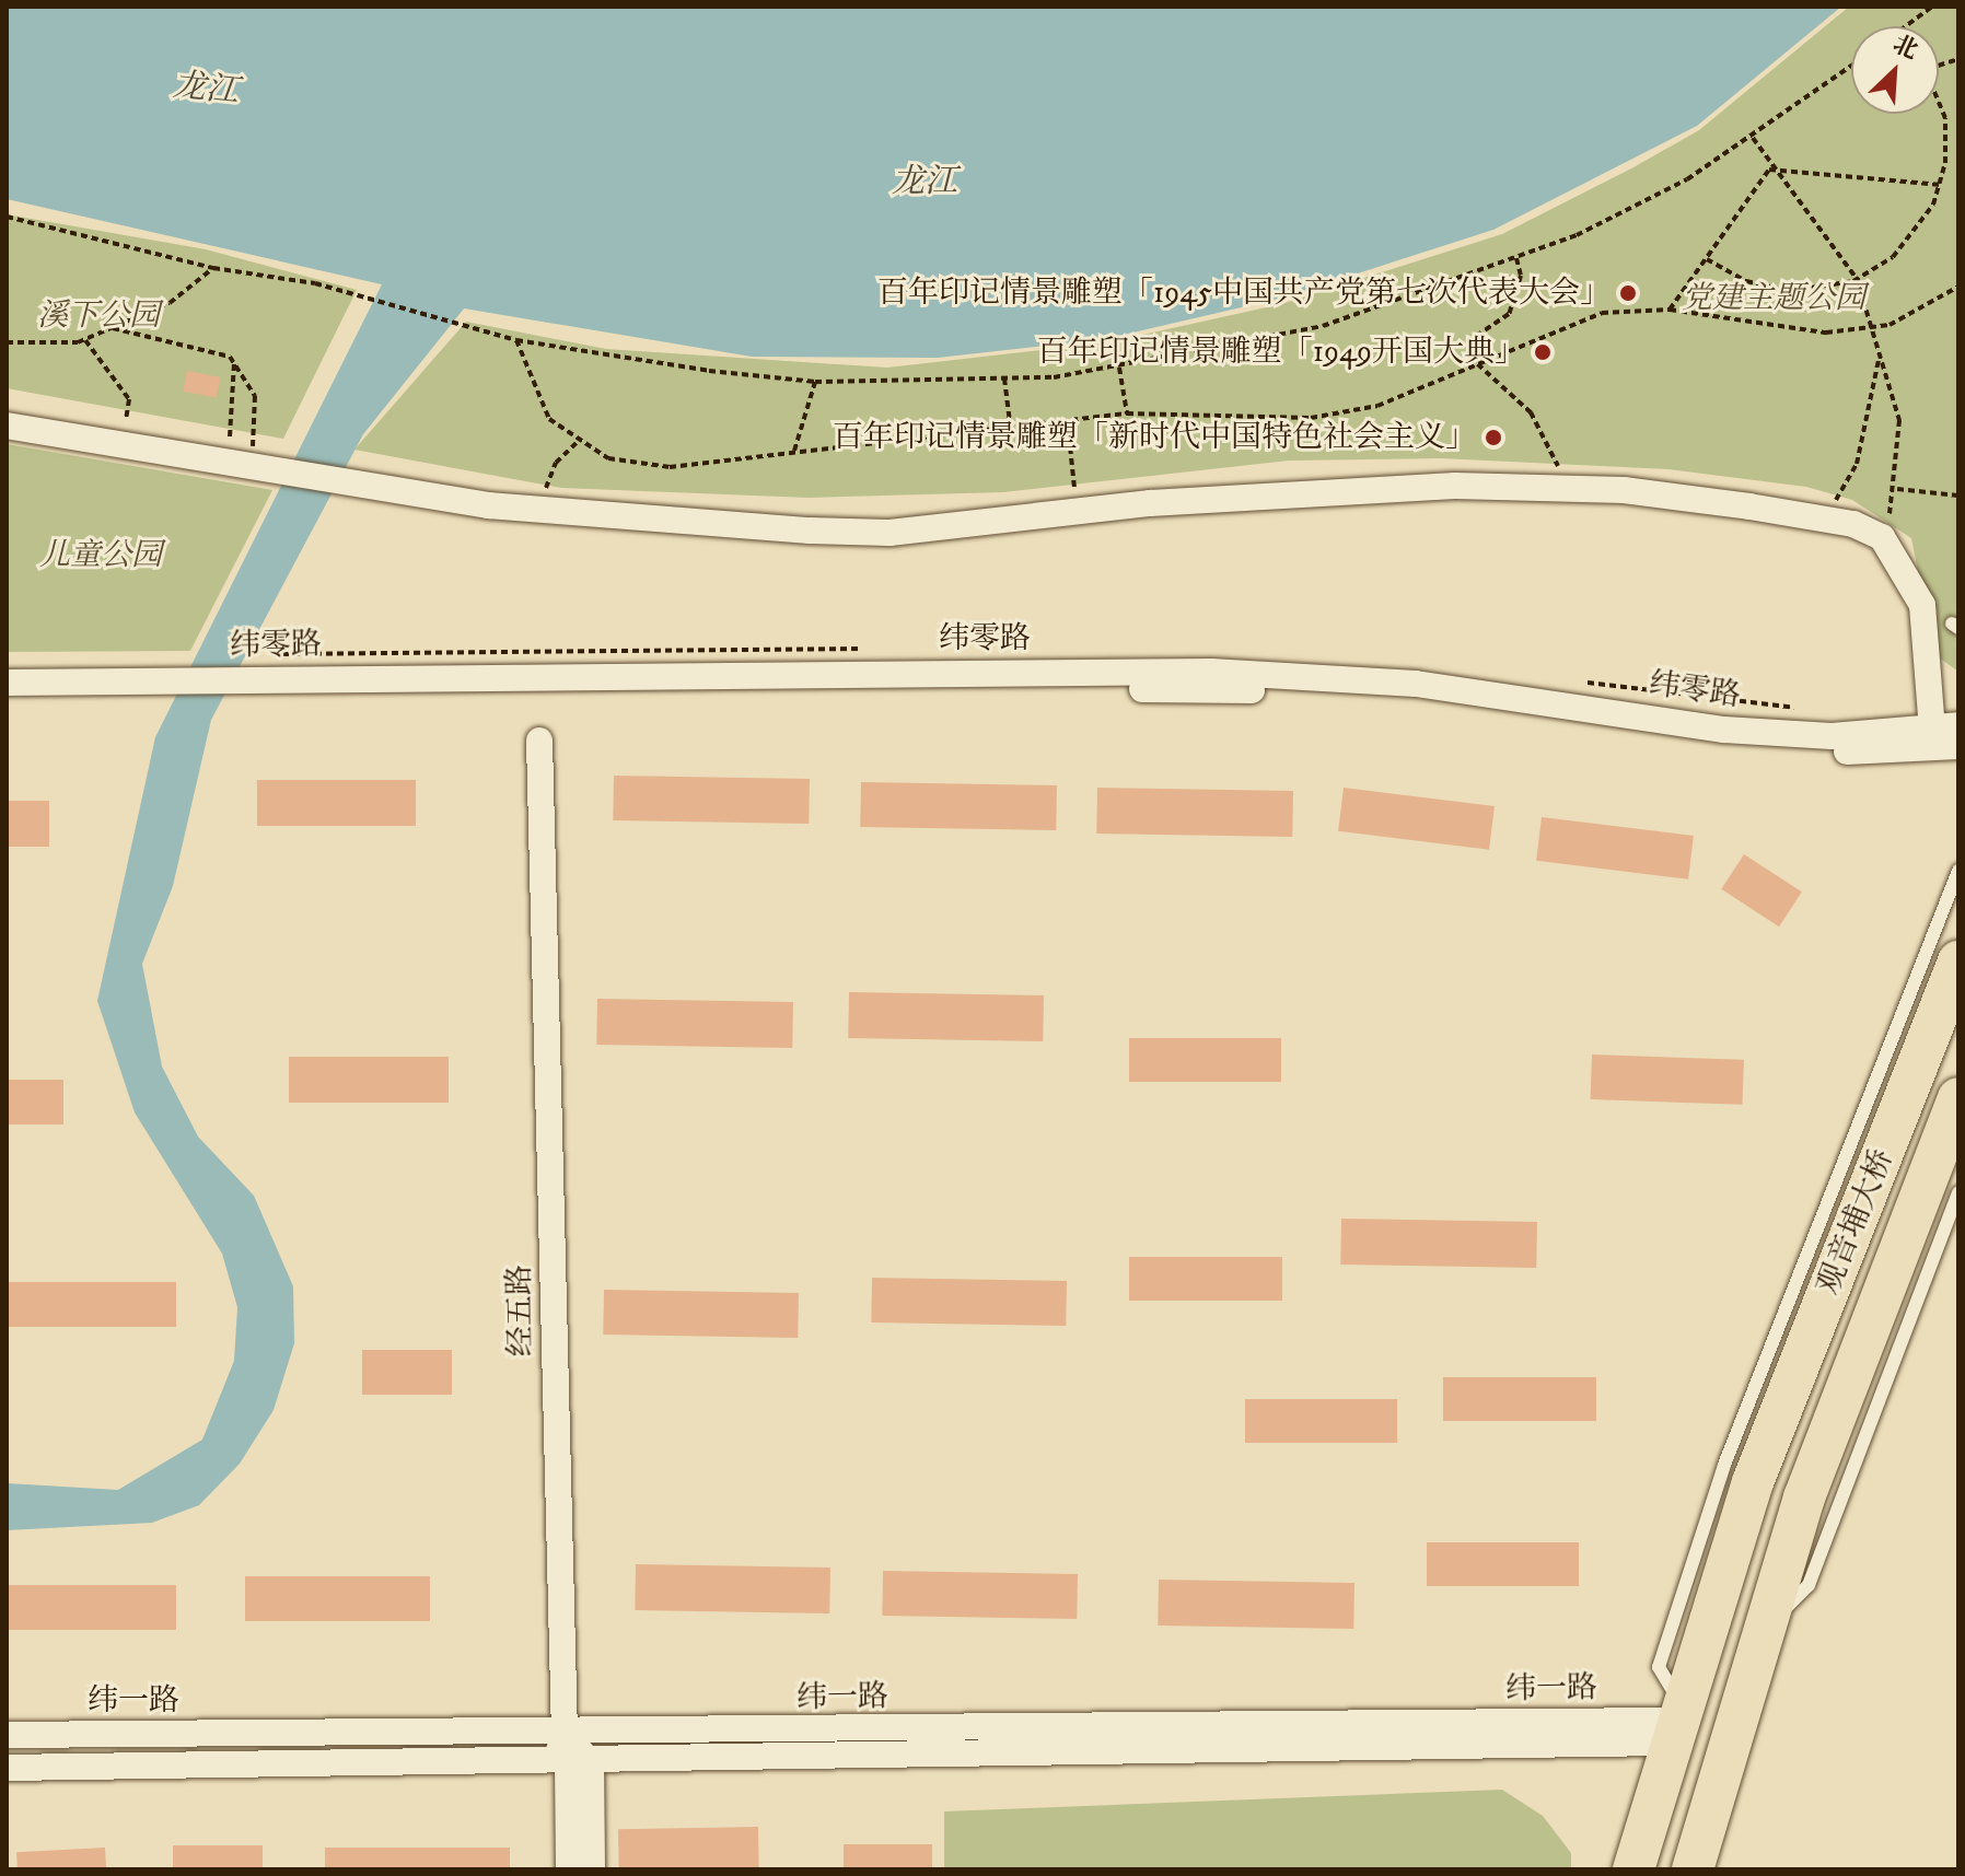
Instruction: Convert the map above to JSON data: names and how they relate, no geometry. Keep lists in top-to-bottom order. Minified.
{"streets":{"main road":["观音埔大桥"],"street":["纬零路","经五路","纬一路"]},"crossings":[["观音埔大桥","纬一路"],["经五路","纬一路"]],"water":["龙江"],"parks":["党建主题公园","溪下公园","儿童公园"],"places":["百年印记情景雕塑「1945中国共产党第七次代表大会」","百年印记情景雕塑「1949开国大典」","百年印记情景雕塑「新时代中国特色社会主义」"],"north":"top right"}
